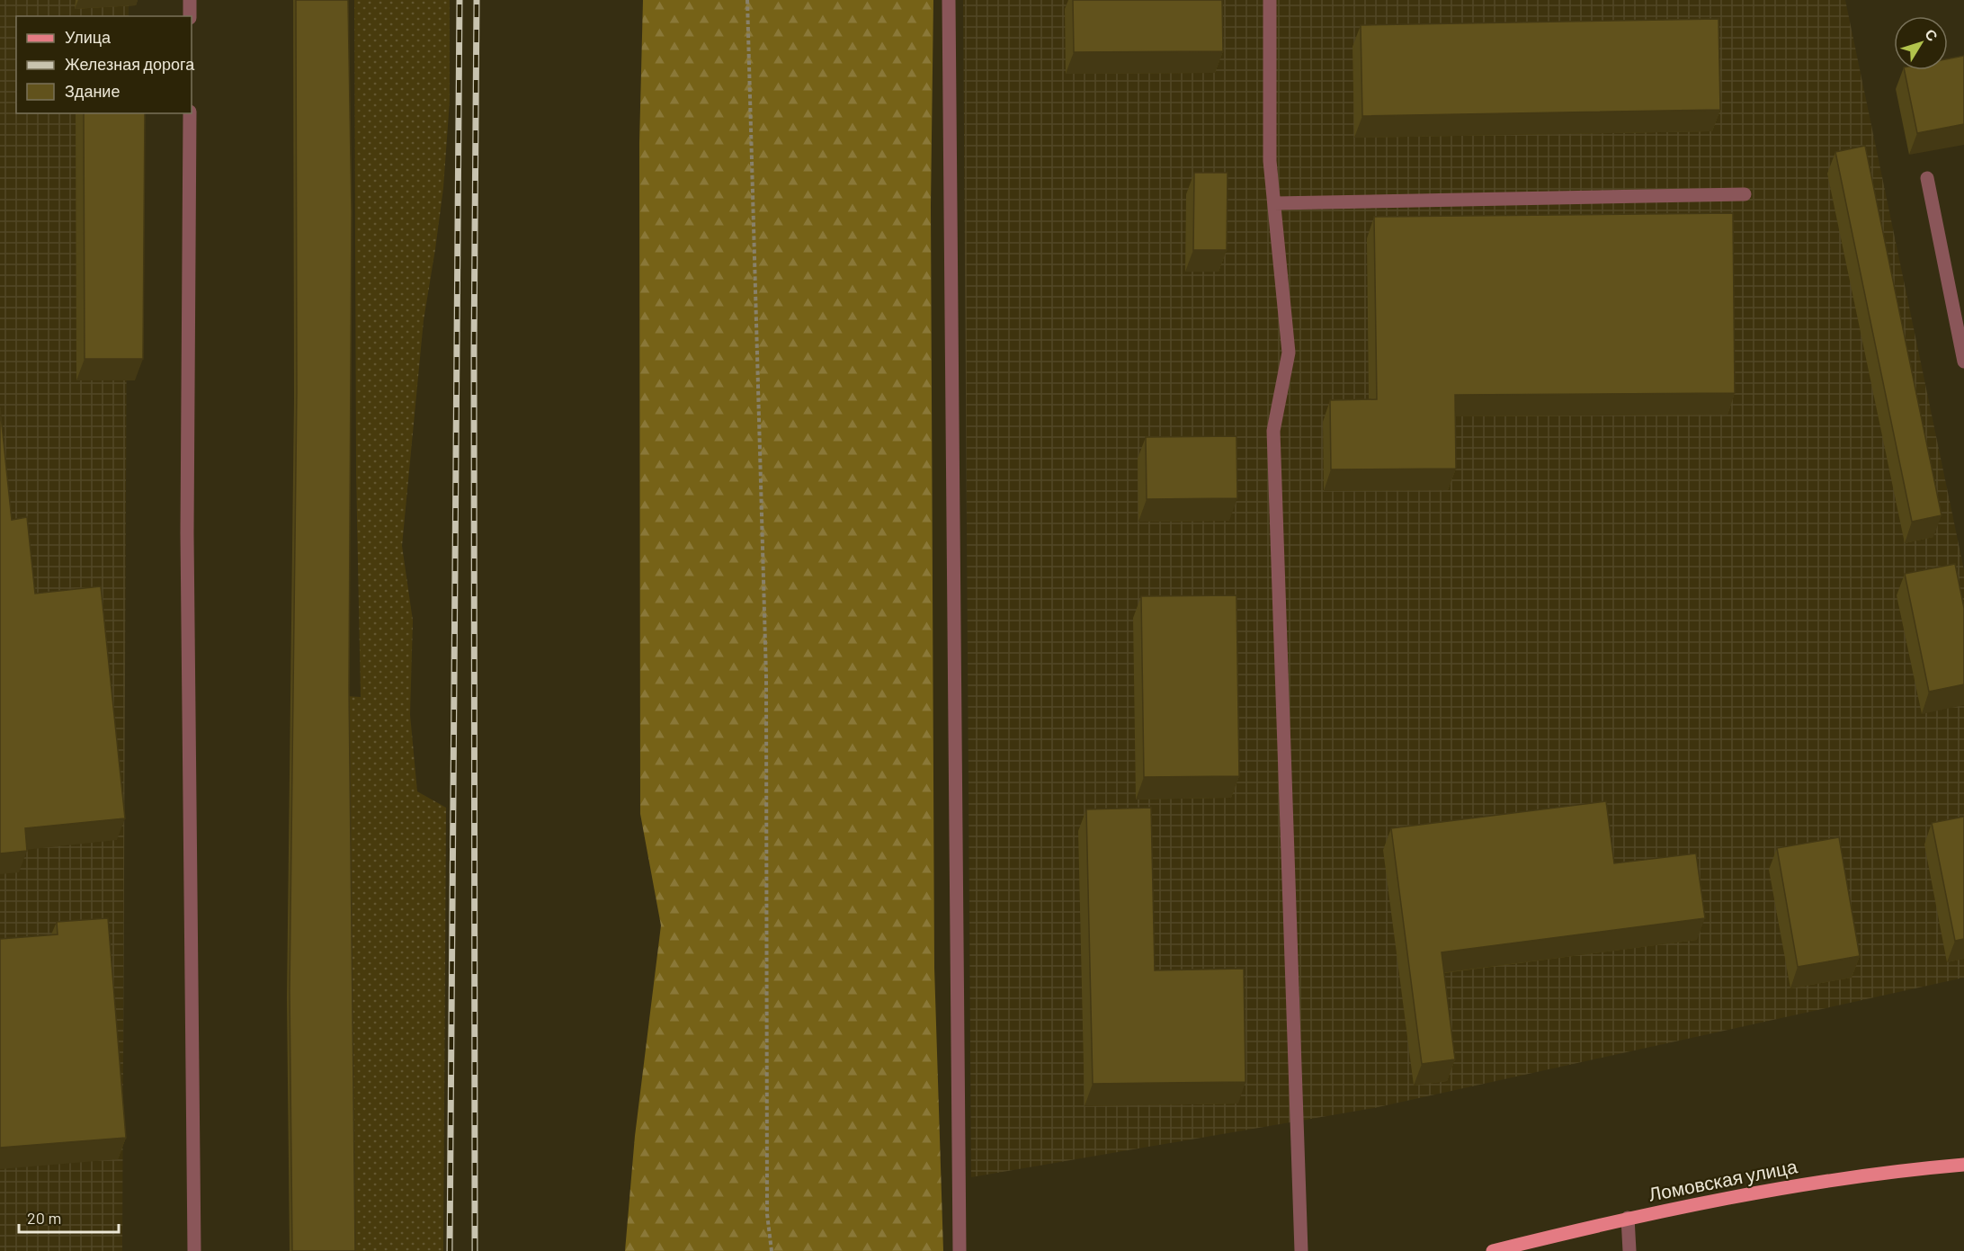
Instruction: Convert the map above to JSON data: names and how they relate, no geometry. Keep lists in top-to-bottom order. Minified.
{"streets":{"main road":["Ломовская улица"]},"legend":["Улица","Железная дорога","Здание"],"scale_bar":"20 m","north":"top right"}
